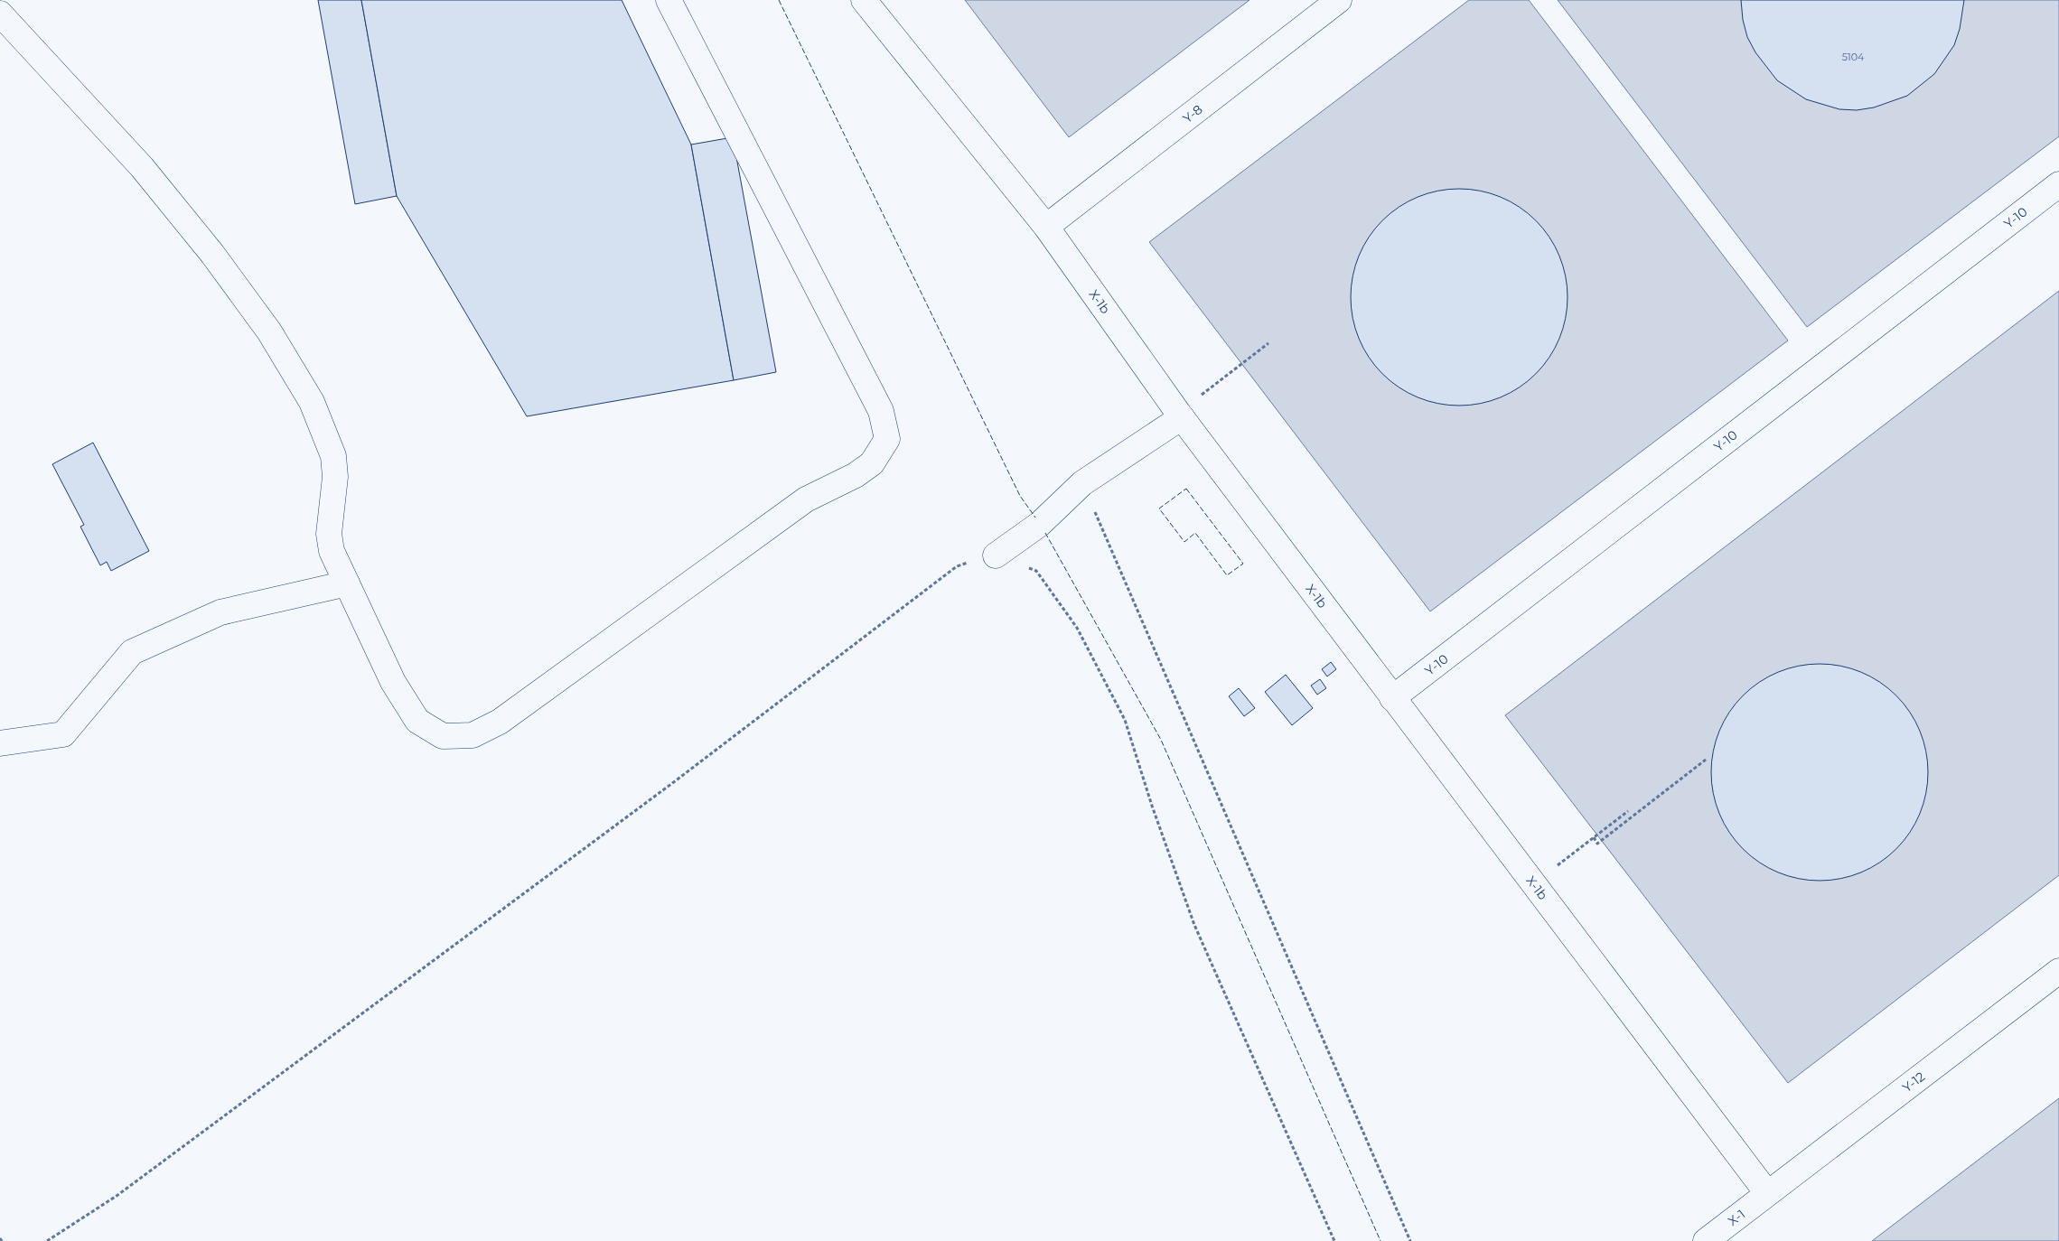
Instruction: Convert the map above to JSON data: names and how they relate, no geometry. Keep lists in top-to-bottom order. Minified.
{"streets":{"street":["Y-8","Y-10","X-1b","Y-12","X-1"]},"crossings":[["Y-8","X-1b"],["Y-10","X-1b"],["X-1b","Y-12"],["X-1b","X-1"],["Y-12","X-1"]],"house_numbers":["5104"]}
